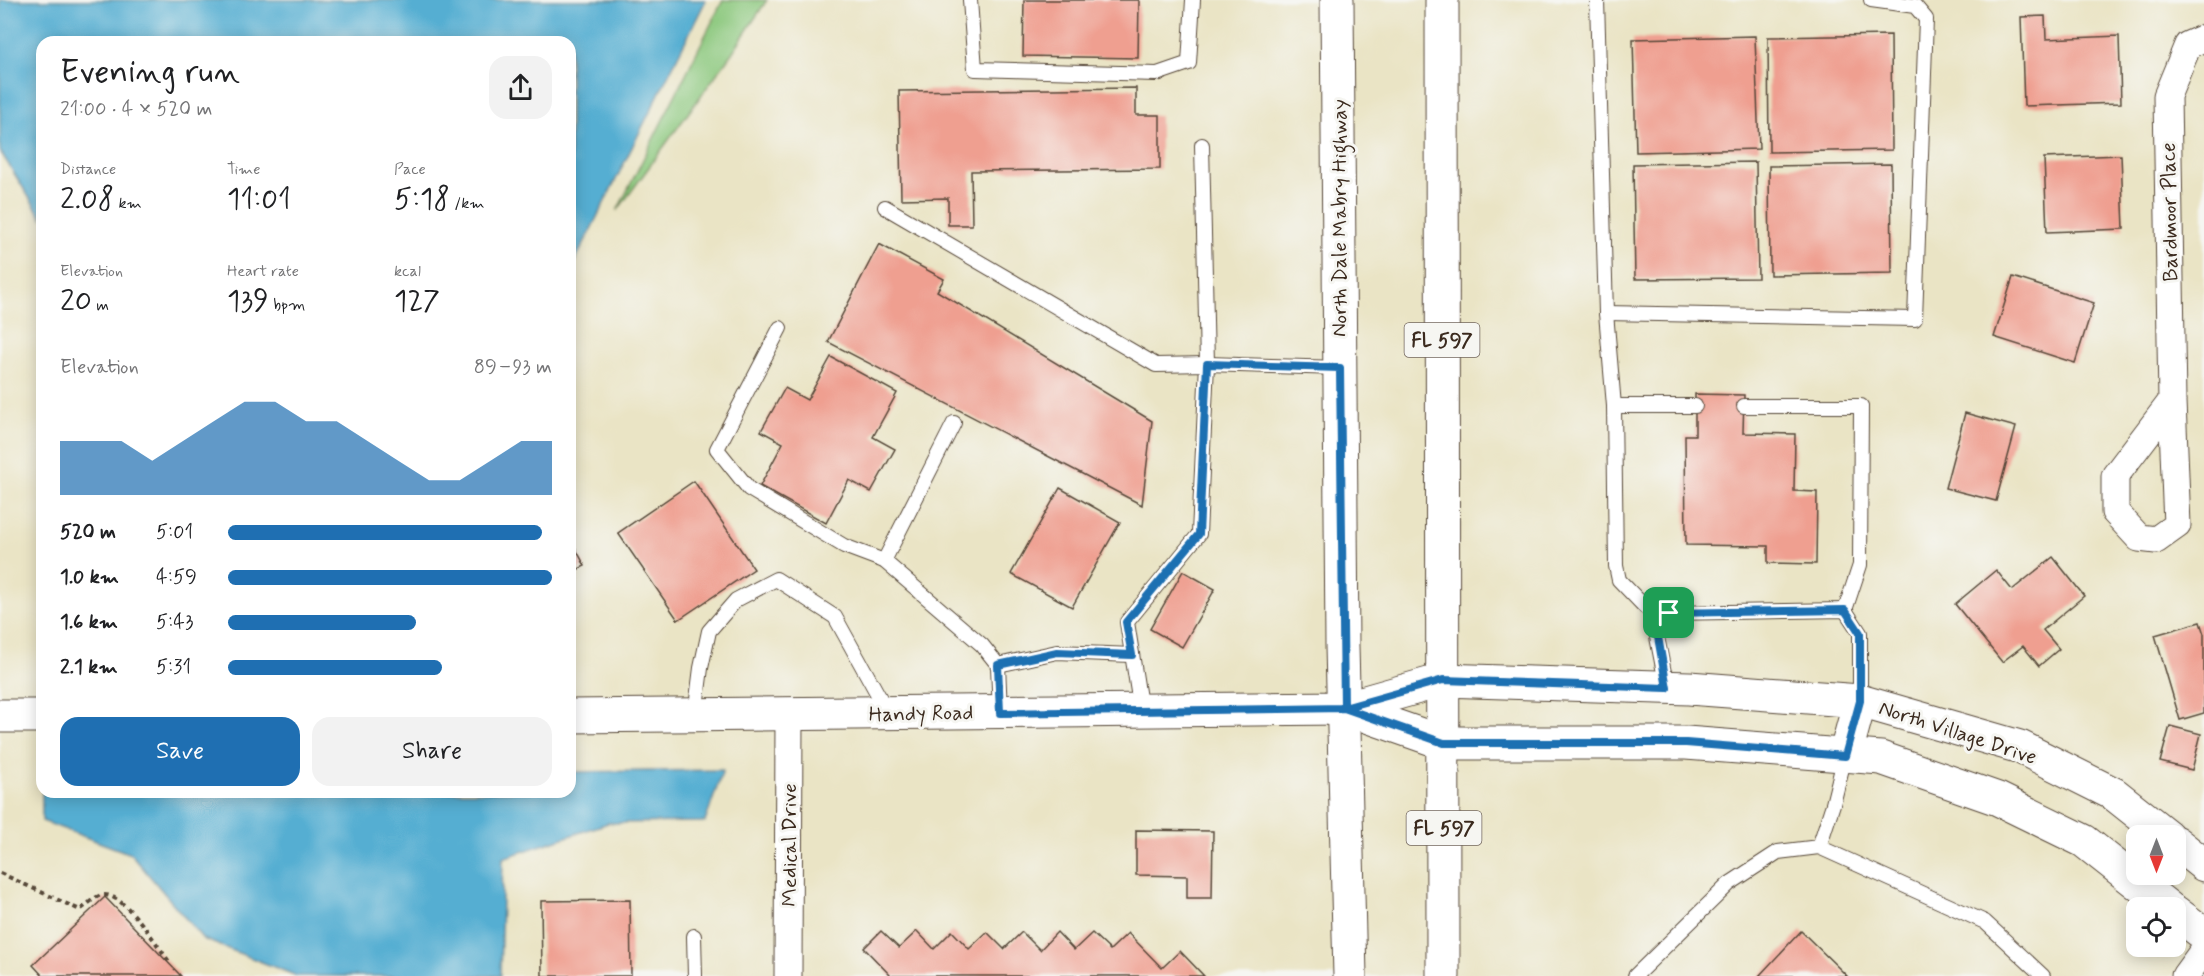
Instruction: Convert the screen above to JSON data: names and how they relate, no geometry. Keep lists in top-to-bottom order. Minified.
{"streets":{"street":["Bardmoor Place","North Dale Mabry Highway","FL 597","Handy Road","North Village Drive","Medical Drive"]},"crossings":[["North Dale Mabry Highway","Handy Road"],["North Dale Mabry Highway","North Village Drive"],["FL 597","North Village Drive"],["Handy Road","North Village Drive"],["Handy Road","Medical Drive"]],"north":"bottom","page":{"heading":["Evening run","21:00 · 4 × 520 m"],"stats":[["Distance","2.08 km"],["Time","11:01"],["Pace","5:18 /km"],["Elevation","20 m"],["Heart rate","139 bpm"],["kcal","127"]],"chart":["Elevation","89–93 m"],"list":[{"name":"520 m","note":"5:01"},{"name":"1.0 km","note":"4:59"},{"name":"1.6 km","note":"5:43"},{"name":"2.1 km","note":"5:31"}],"buttons":["Save","Share"]}}
